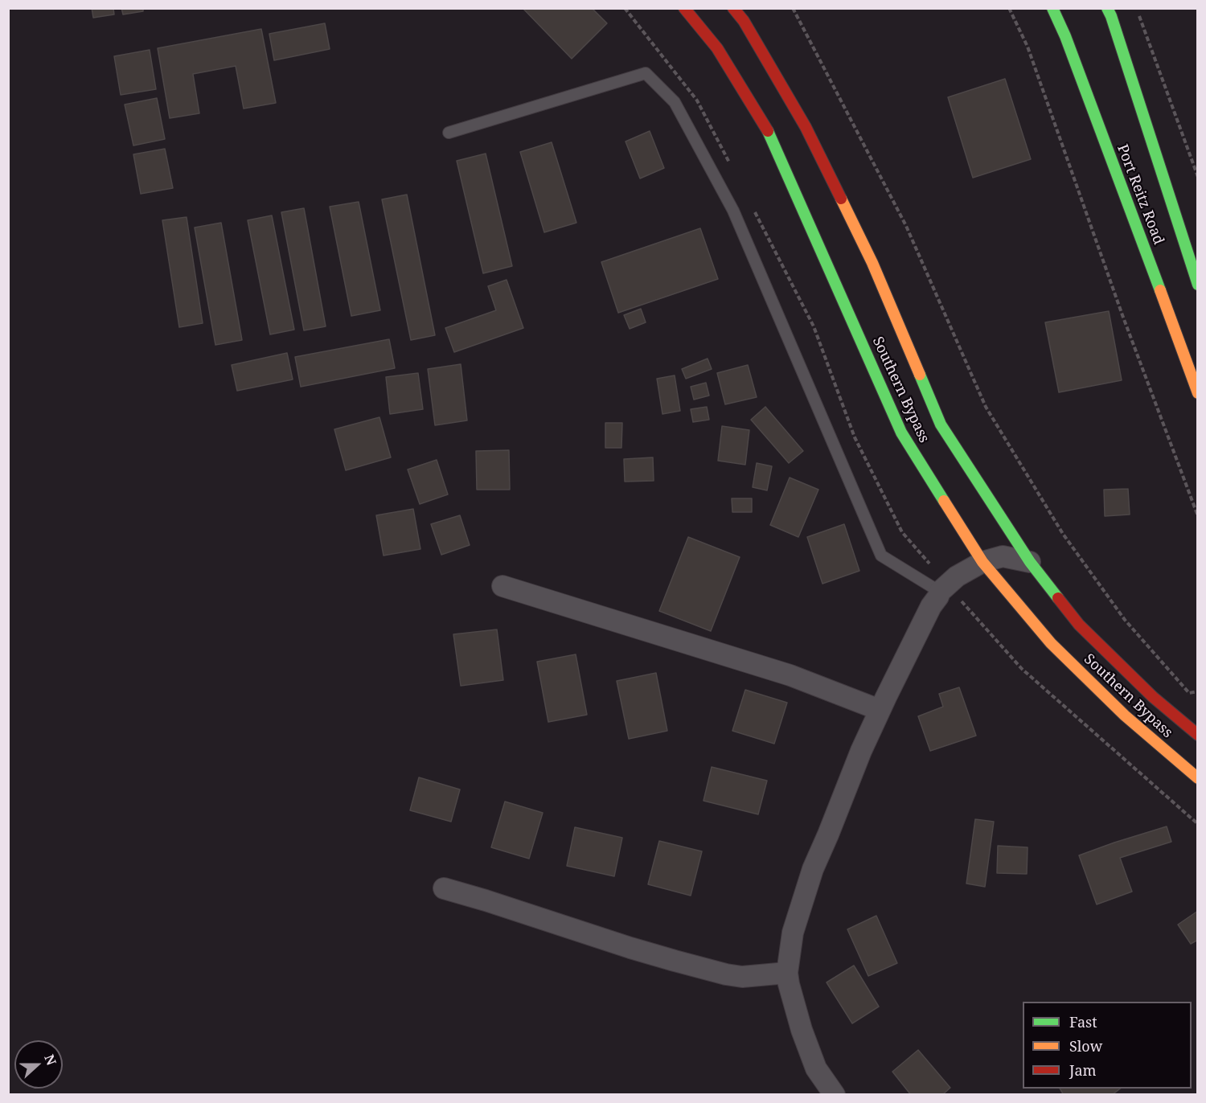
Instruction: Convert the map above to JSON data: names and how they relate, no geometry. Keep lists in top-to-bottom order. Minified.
{"streets":{"main road":["Port Reitz Road","Southern Bypass"]},"legend":["Fast","Slow","Jam"],"north":"right"}
